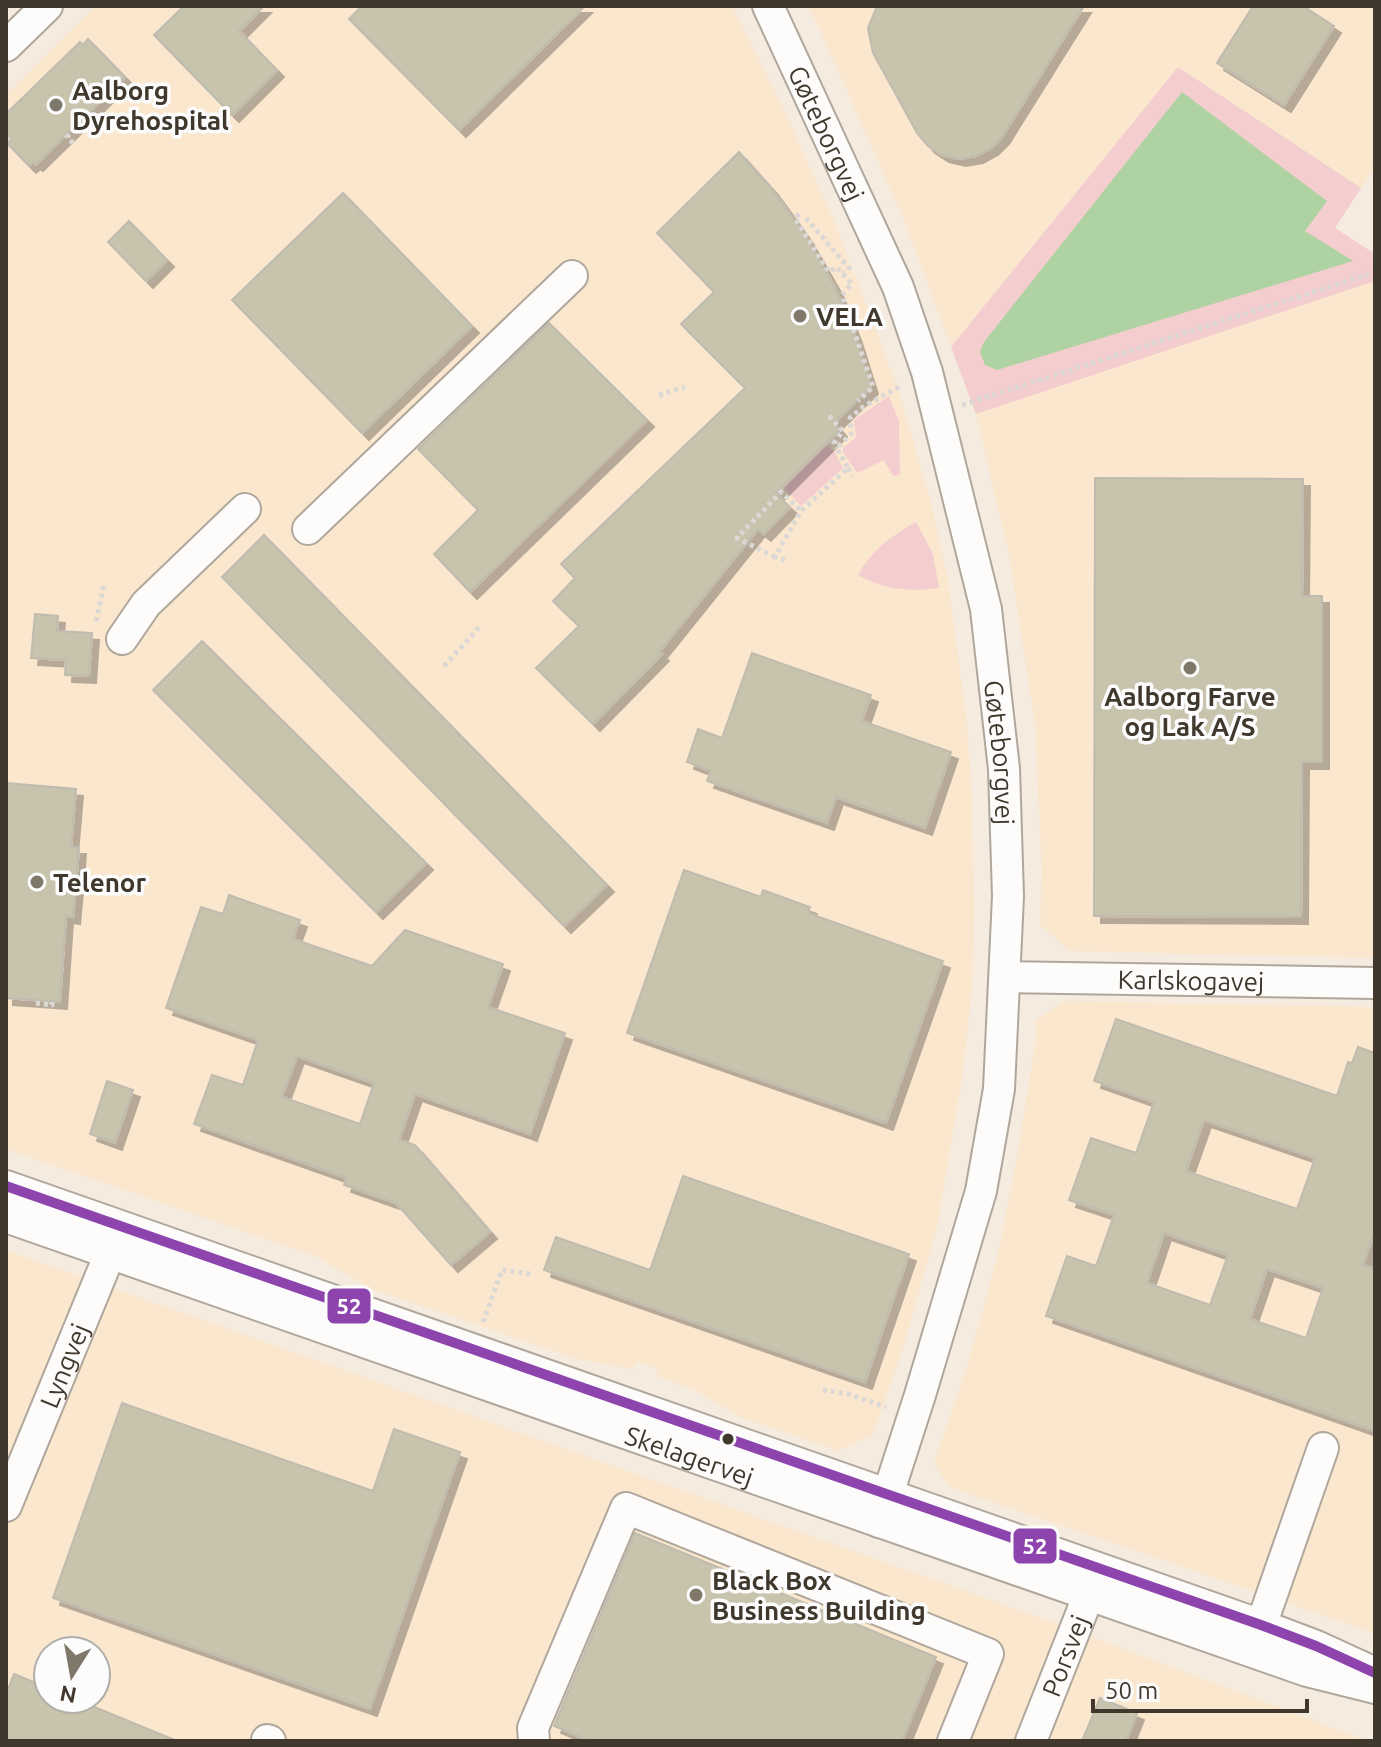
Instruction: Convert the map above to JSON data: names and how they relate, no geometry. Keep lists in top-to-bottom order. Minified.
{"streets":{"street":["Gøteborgvej","Karlskogavej","Lyngvej","Skelagervej","Porsvej"]},"crossings":[["Gøteborgvej","Karlskogavej"],["Gøteborgvej","Skelagervej"],["Lyngvej","Skelagervej"],["Skelagervej","Porsvej"]],"places":["Aalborg Dyrehospital","VELA","Aalborg Farve og Lak A/S","Telenor","Black Box Business Building"],"lines":["transit line 52"],"scale_bar":"50 m","north":"bottom"}
